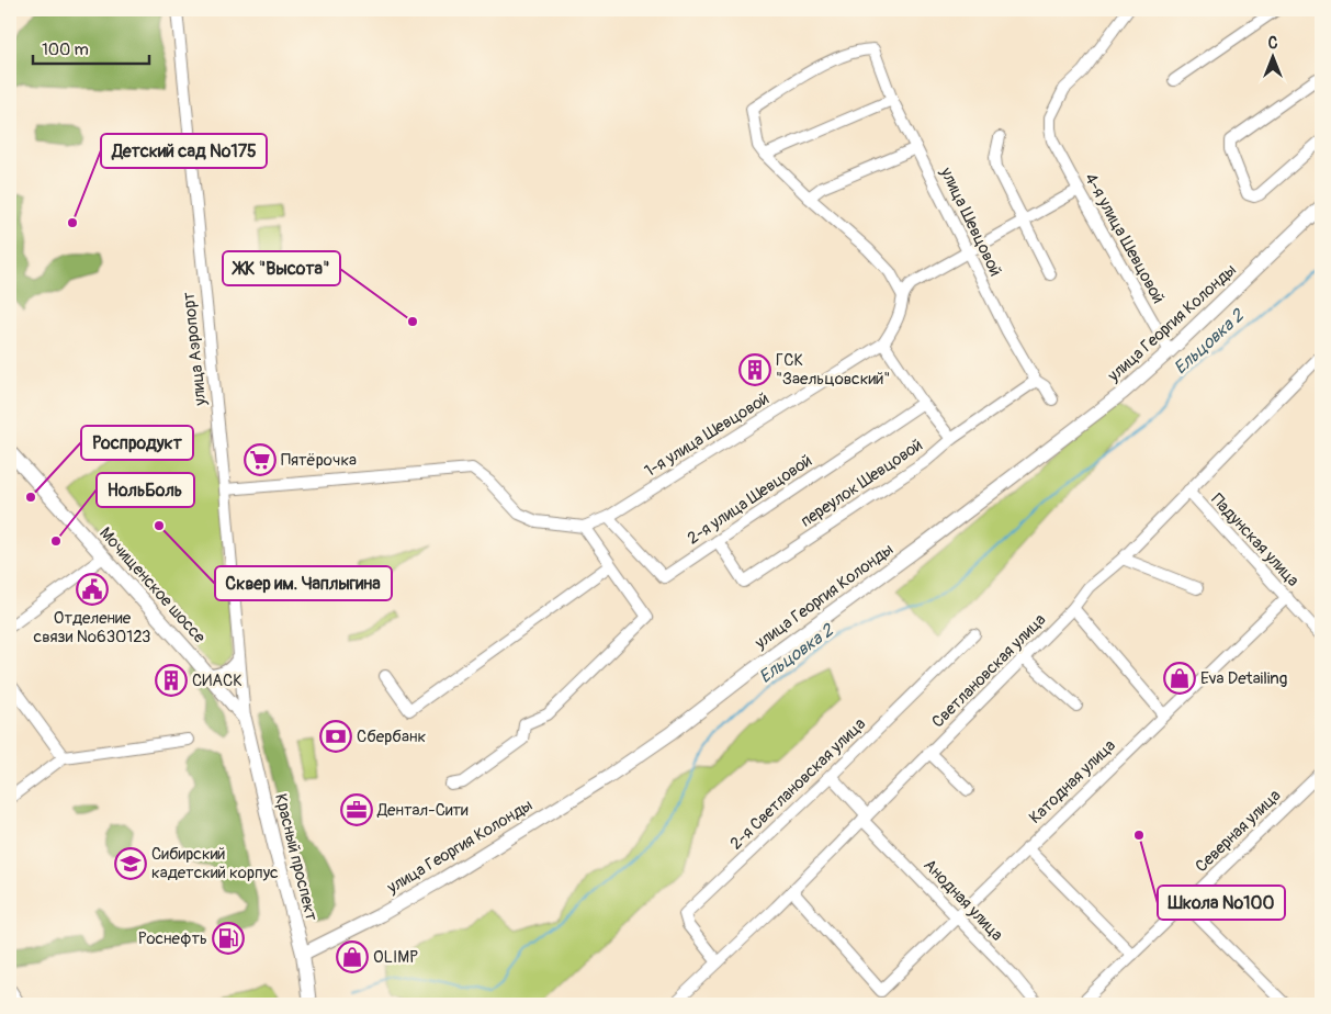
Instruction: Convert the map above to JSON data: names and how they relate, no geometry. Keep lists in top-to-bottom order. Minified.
{"streets":{"main road":["улица Георгия Колонды","Мочищенское шоссе","Красный проспект"],"street":["улица Шевцовой","4-я улица Шевцовой","улица Аэропорт","1-я улица Шевцовой","переулок Шевцовой","2-я улица Шевцовой","Падунская улица","Светлановская улица","Катодная улица","2-я Светлановская улица","Северная улица","Анодная улица"]},"crossings":[["улица Шевцовой","переулок Шевцовой"],["4-я улица Шевцовой","улица Георгия Колонды"],["улица Георгия Колонды","Красный проспект"],["улица Аэропорт","Мочищенское шоссе"],["улица Аэропорт","Красный проспект"],["1-я улица Шевцовой","2-я улица Шевцовой"],["переулок Шевцовой","2-я улица Шевцовой"],["Падунская улица","Светлановская улица"],["Падунская улица","Катодная улица"],["Мочищенское шоссе","Красный проспект"],["Светлановская улица","Катодная улица"],["Светлановская улица","2-я Светлановская улица"],["Светлановская улица","Анодная улица"],["Катодная улица","Анодная улица"],["2-я Светлановская улица","Анодная улица"]],"water":["Ельцовка 2"],"places":{"other":["Детский сад №175","ЖК \"Высота\"","Роспродукт","Сквер им. Чаплыгина","НольБоль","Школа №100"],"building":["ГСК \"Заельцовский\"","СИАСК"],"supermarket":["Пятёрочка"],"public building":["Отделение связи №630123"],"shop":["Eva Detailing","OLIMP"],"bank":["Сбербанк"],"office":["Дентал-Сити"],"school or university":["Сибирский кадетский корпус"],"fuel station":["Роснефть"]},"scale_bar":"100 m","north":"top"}
